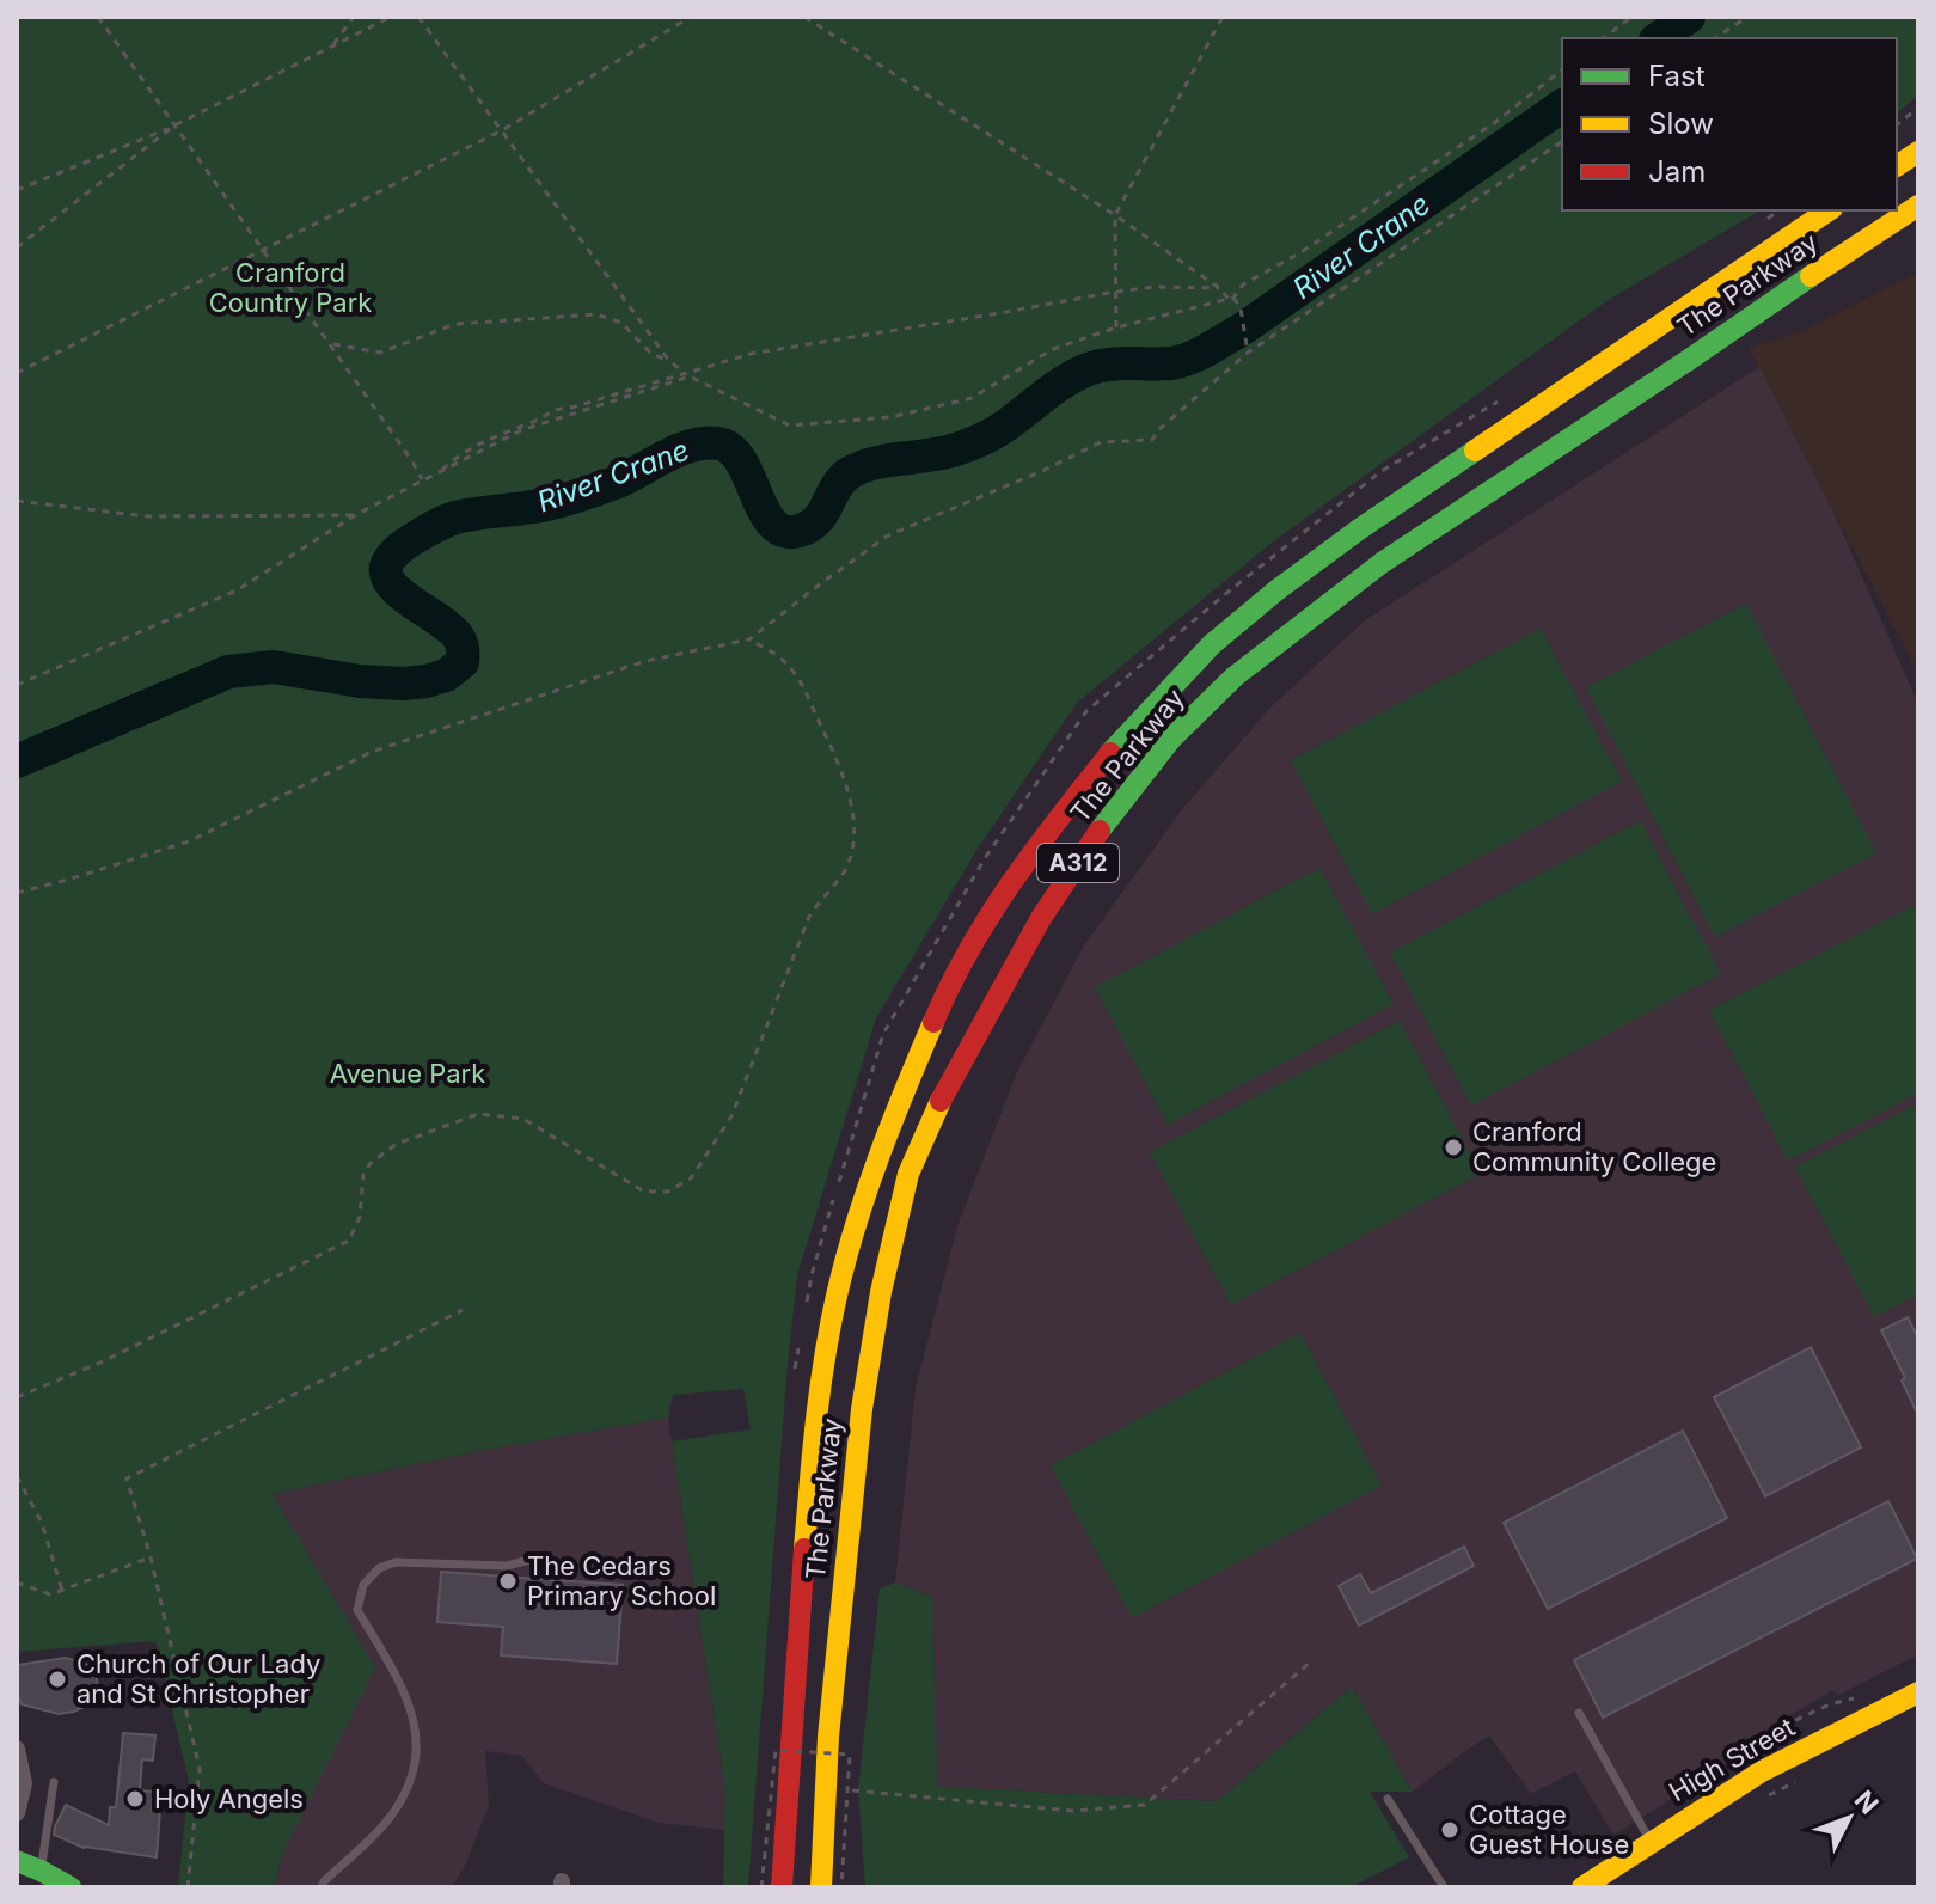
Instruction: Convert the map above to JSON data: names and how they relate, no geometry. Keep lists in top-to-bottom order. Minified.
{"streets":{"main road":["The Parkway","A312","High Street"]},"water":["River Crane"],"parks":["Cranford Country Park","Avenue Park"],"places":["Cranford Community College","The Cedars Primary School","Church of Our Lady and St Christopher","Holy Angels","Cottage Guest House"],"legend":["Fast","Slow","Jam"],"north":"top right"}
